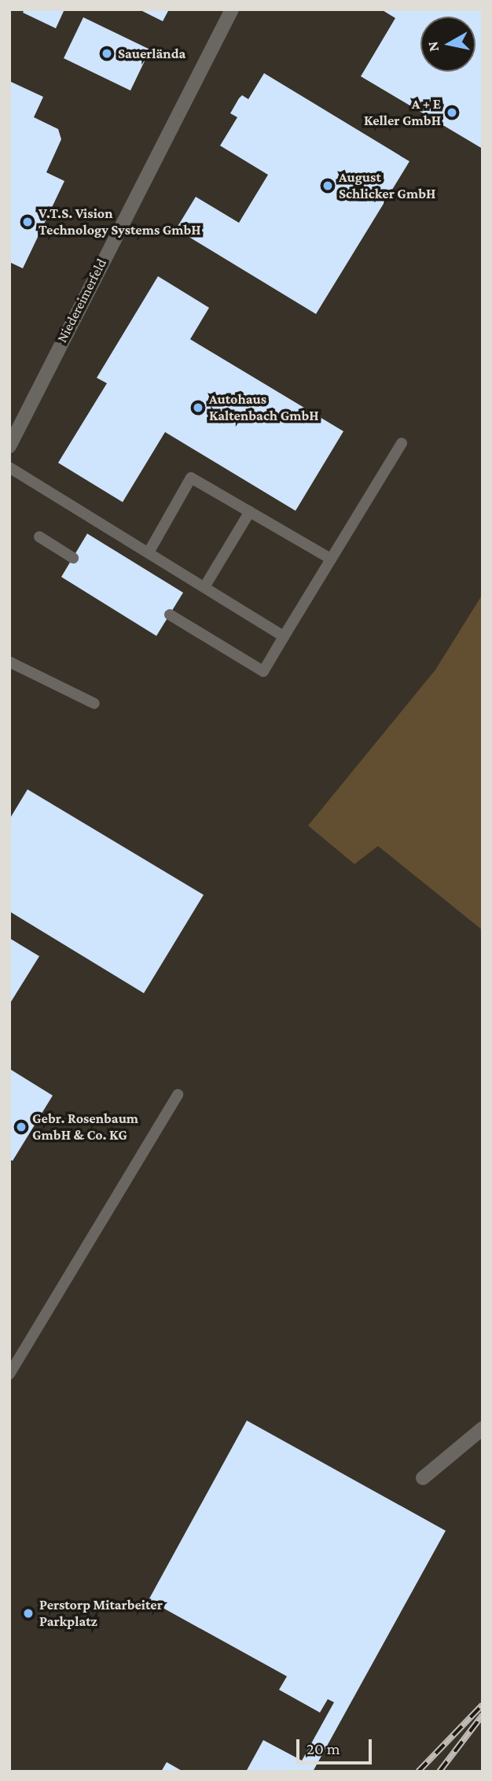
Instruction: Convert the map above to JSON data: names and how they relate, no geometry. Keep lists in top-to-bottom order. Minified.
{"streets":{"street":["Niedereimerfeld"]},"places":["Sauerlända","A + E Keller GmbH","August Schlicker GmbH","V.T.S. Vision Technology Systems GmbH","Autohaus Kaltenbach GmbH","Gebr. Rosenbaum GmbH & Co. KG","Perstorp Mitarbeiter Parkplatz"],"scale_bar":"20 m","north":"left"}
